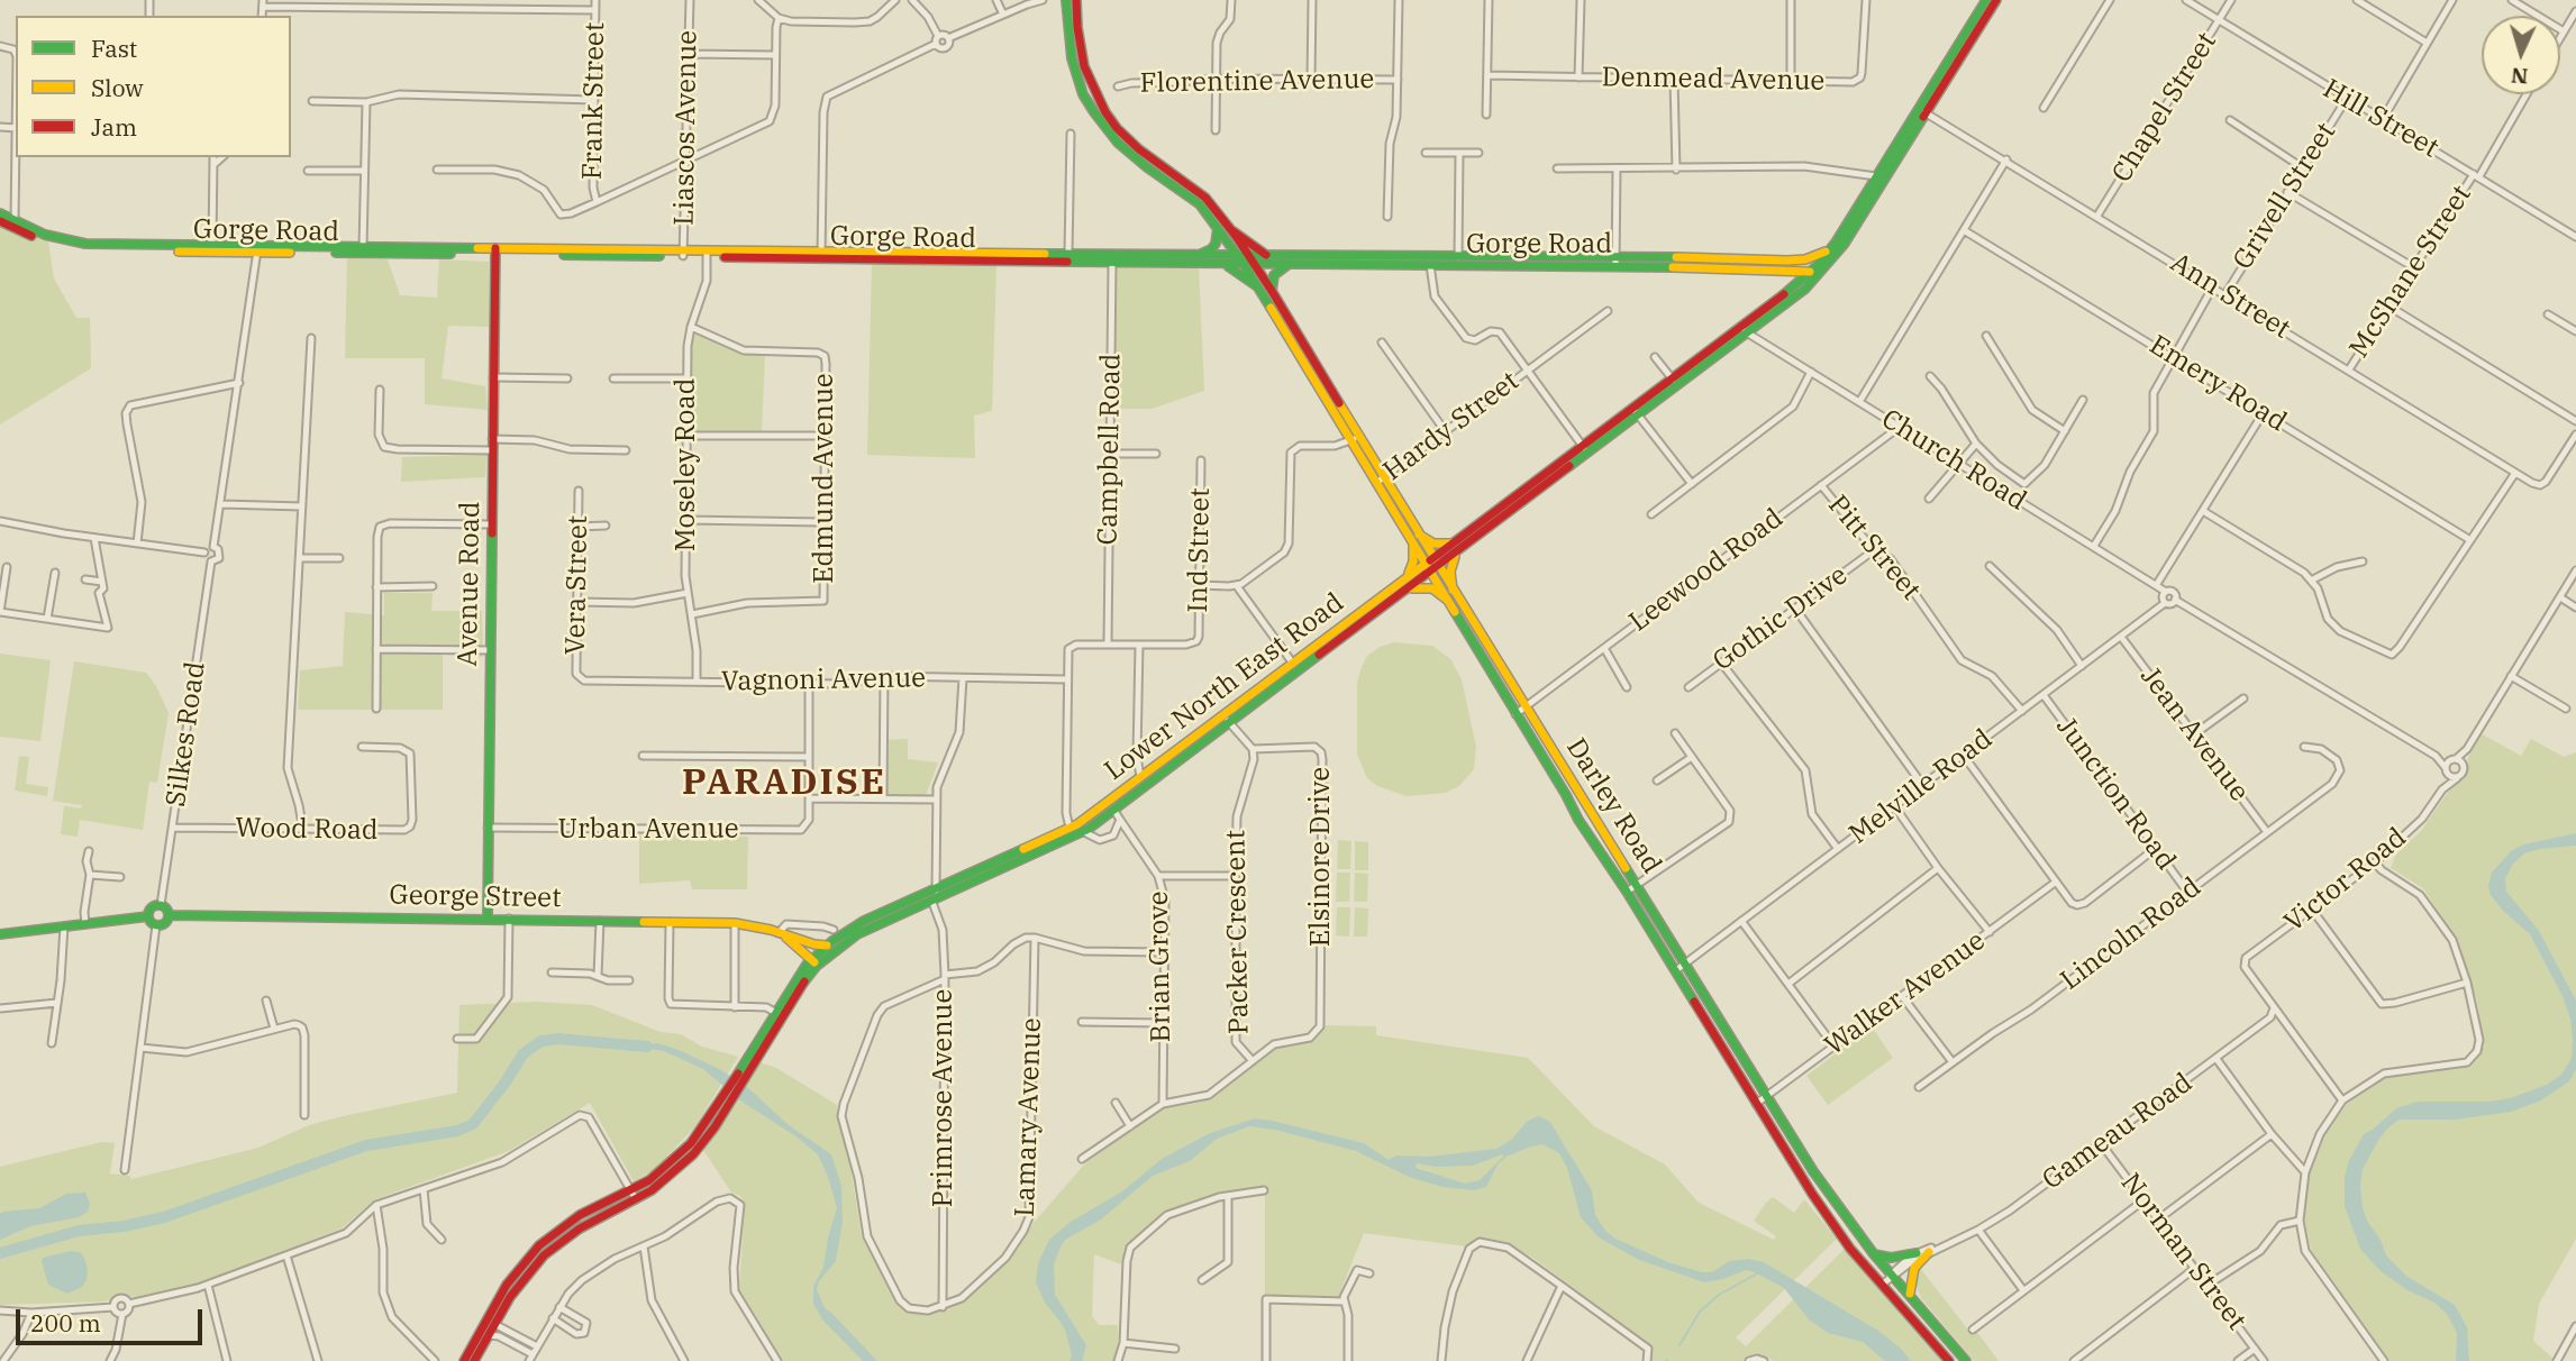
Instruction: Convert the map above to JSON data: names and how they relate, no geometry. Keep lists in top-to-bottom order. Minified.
{"streets":{"main road":["Gorge Road","Avenue Road","Lower North East Road","Darley Road","George Street"],"street":["Denmead Avenue","Florentine Avenue","Frank Street","Chapel Street","Hill Street","Liascos Avenue","Grivell Street","McShane Street","Ann Street","Emery Road","Hardy Street","Campbell Road","Church Road","Moseley Road","Edmund Avenue","Pitt Street","Ind Street","Leewood Road","Vera Street","Gothic Drive","Vagnoni Avenue","Silkes Road","Jean Avenue","Melville Road","Junction Road","Wood Road","Urban Avenue","Elsinore Drive","Victor Road","Packer Crescent","Lincoln Road","Brian Grove","Walker Avenue","Primrose Avenue","Lamary Avenue","Gameau Road","Norman Street"]},"crossings":[["Chapel Street","Hill Street"],["Chapel Street","Ann Street"],["Hill Street","Grivell Street"],["Hill Street","McShane Street"],["Liascos Avenue","Gorge Road"],["Grivell Street","Ann Street"],["Gorge Road","Campbell Road"],["Gorge Road","Moseley Road"],["Gorge Road","Avenue Road"],["Gorge Road","Lower North East Road"],["Gorge Road","Darley Road"],["McShane Street","Ann Street"],["Ann Street","Lower North East Road"],["Hardy Street","Darley Road"],["Church Road","Leewood Road"],["Church Road","Lower North East Road"],["Church Road","Melville Road"],["Moseley Road","Edmund Avenue"],["Moseley Road","Vagnoni Avenue"],["Pitt Street","Leewood Road"],["Pitt Street","Gothic Drive"],["Pitt Street","Melville Road"],["Leewood Road","Darley Road"],["Avenue Road","Urban Avenue"],["Avenue Road","George Street"],["Vera Street","Vagnoni Avenue"],["Vagnoni Avenue","Primrose Avenue"],["Lower North East Road","Darley Road"],["Lower North East Road","George Street"],["Lower North East Road","Brian Grove"],["Lower North East Road","Primrose Avenue"],["Silkes Road","Wood Road"],["Silkes Road","George Street"],["Jean Avenue","Melville Road"],["Jean Avenue","Lincoln Road"],["Melville Road","Junction Road"],["Melville Road","Darley Road"],["Junction Road","Lincoln Road"],["Darley Road","Walker Avenue"],["Darley Road","Gameau Road"],["Elsinore Drive","Packer Crescent"],["Victor Road","Gameau Road"],["Primrose Avenue","Lamary Avenue"],["Gameau Road","Norman Street"]],"districts":["PARADISE"],"legend":["Fast","Slow","Jam"],"scale_bar":"200 m","north":"bottom"}
